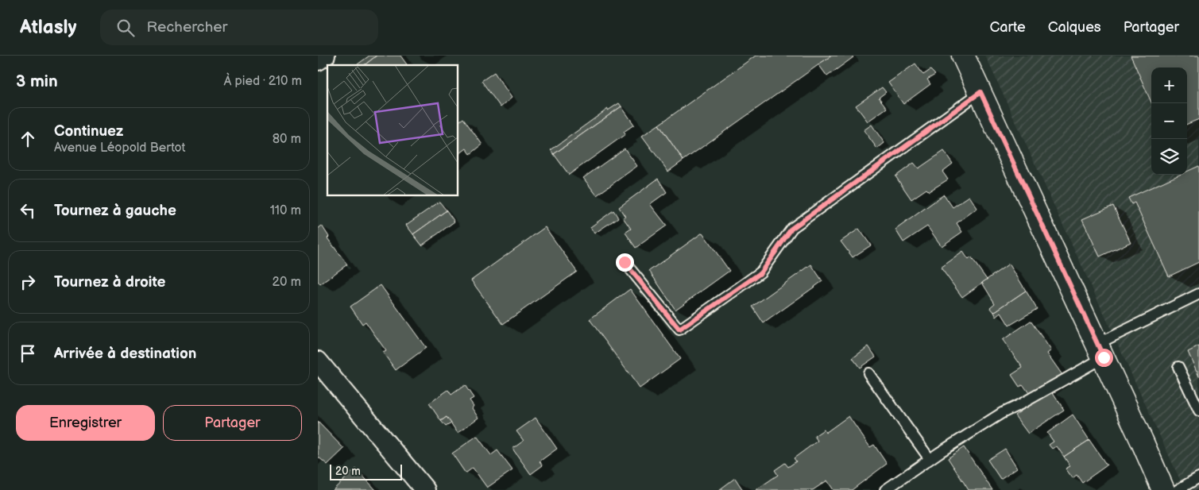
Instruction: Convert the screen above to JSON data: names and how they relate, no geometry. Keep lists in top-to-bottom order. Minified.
{"scale_bar":"20 m","page":{"header":"Atlasly","search":"Rechercher","nav":["Carte","Calques","Partager"],"heading":["3 min","À pied · 210 m"],"map_buttons":["+","−"],"list":[["Continuez","Avenue Léopold Bertot","80 m"],["Tournez à gauche","110 m"],["Tournez à droite","20 m"],"Arrivée à destination"],"buttons":["Enregistrer","Partager"],"scale":"20 m"}}
